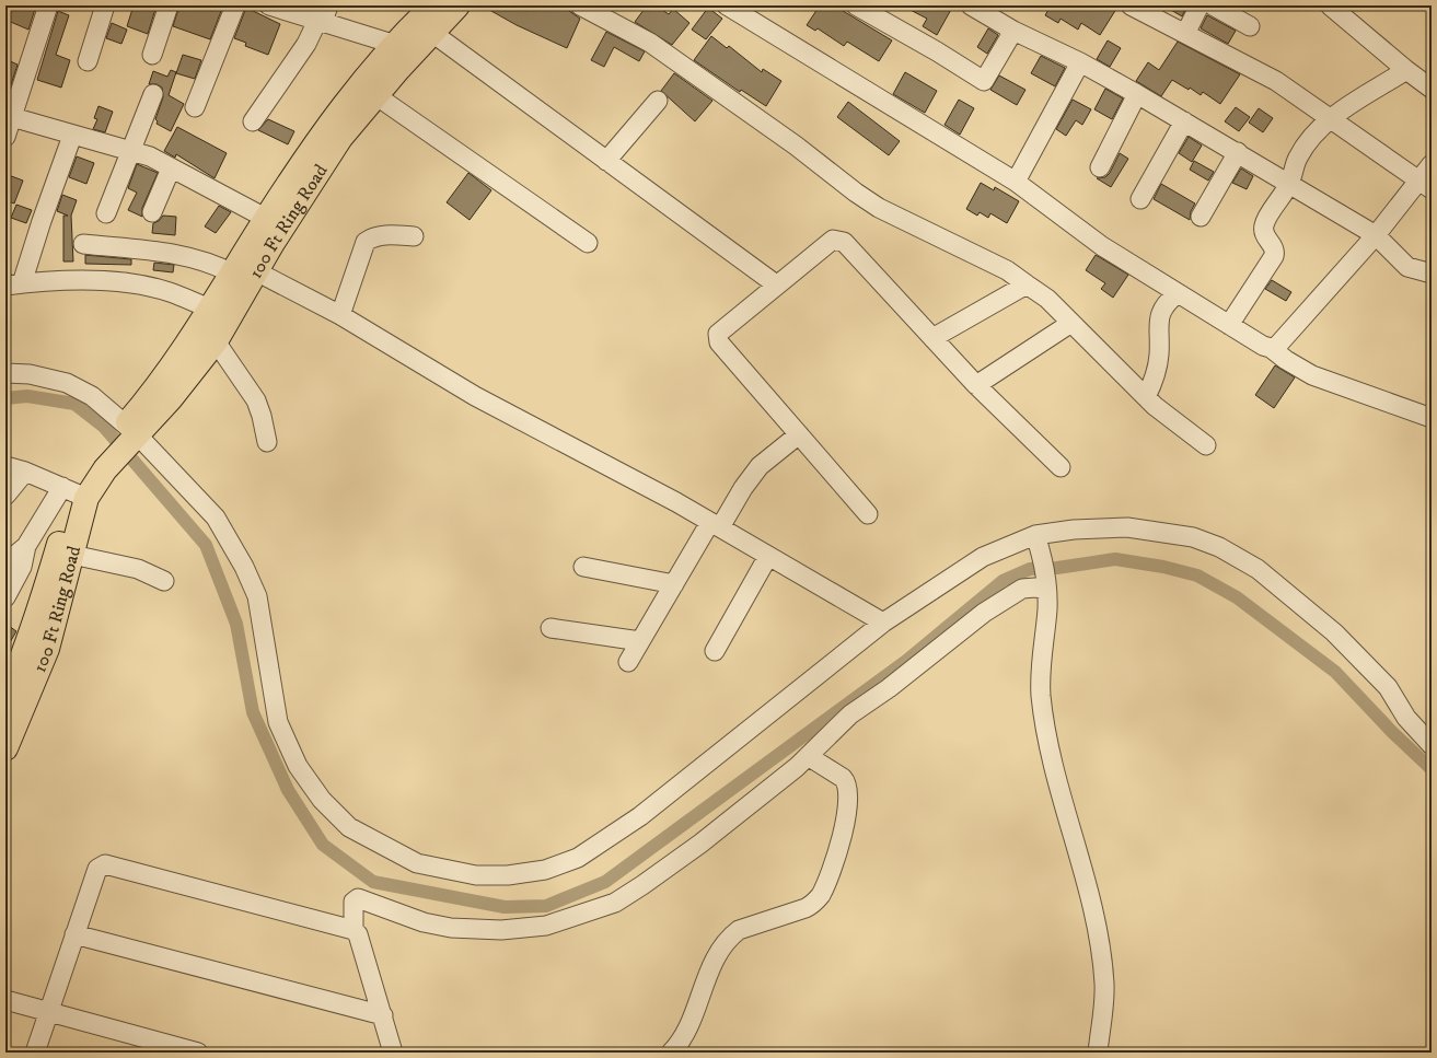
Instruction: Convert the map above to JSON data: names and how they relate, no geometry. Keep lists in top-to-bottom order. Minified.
{"streets":{"main road":["100 Ft Ring Road"]}}
